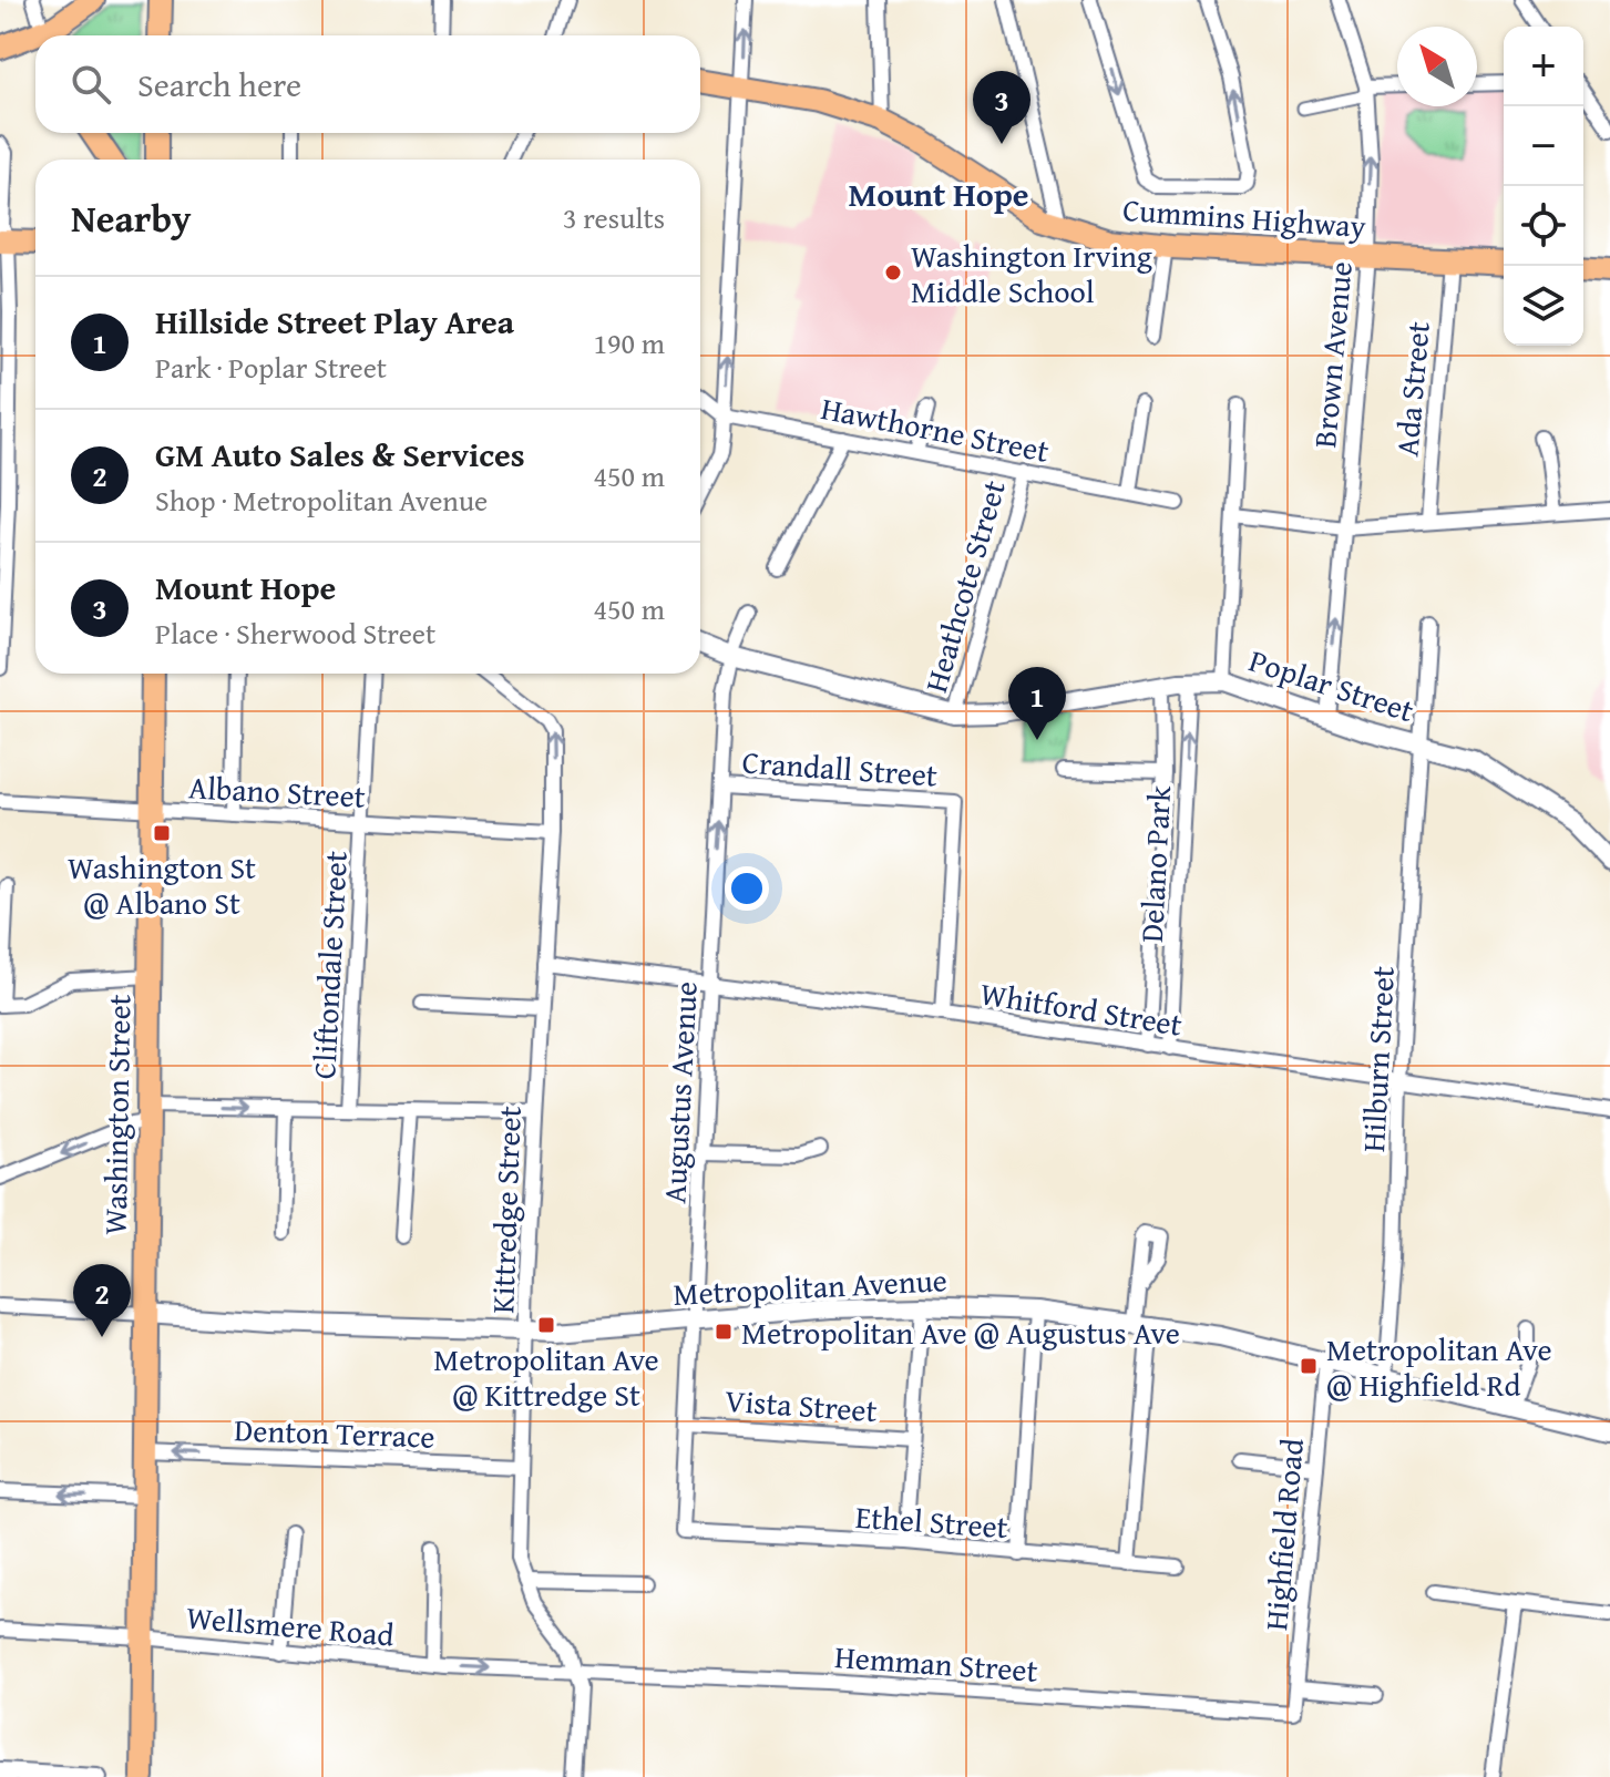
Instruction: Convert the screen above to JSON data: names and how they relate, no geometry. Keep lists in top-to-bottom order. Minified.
{"streets":{"main road":["Cummins Highway","Washington Street"],"street":["Brown Avenue","Ada Street","Hawthorne Street","Heathcote Street","Poplar Street","Crandall Street","Albano Street","Delano Park","Cliftondale Street","Whitford Street","Hilburn Street","Augustus Avenue","Kittredge Street","Metropolitan Avenue","Vista Street","Denton Terrace","Ethel Street","Highfield Road","Wellsmere Road","Hemman Street"]},"crossings":[["Cummins Highway","Brown Avenue"],["Cummins Highway","Ada Street"],["Brown Avenue","Poplar Street"],["Hawthorne Street","Heathcote Street"],["Heathcote Street","Poplar Street"],["Poplar Street","Delano Park"],["Poplar Street","Hilburn Street"],["Poplar Street","Augustus Avenue"],["Crandall Street","Whitford Street"],["Crandall Street","Augustus Avenue"],["Albano Street","Cliftondale Street"],["Albano Street","Washington Street"],["Albano Street","Kittredge Street"],["Delano Park","Whitford Street"],["Whitford Street","Hilburn Street"],["Whitford Street","Augustus Avenue"],["Whitford Street","Kittredge Street"],["Hilburn Street","Metropolitan Avenue"],["Augustus Avenue","Metropolitan Avenue"],["Augustus Avenue","Vista Street"],["Augustus Avenue","Ethel Street"],["Washington Street","Metropolitan Avenue"],["Washington Street","Denton Terrace"],["Washington Street","Wellsmere Road"],["Kittredge Street","Metropolitan Avenue"],["Kittredge Street","Denton Terrace"],["Kittredge Street","Wellsmere Road"],["Kittredge Street","Hemman Street"],["Metropolitan Avenue","Highfield Road"],["Highfield Road","Hemman Street"],["Wellsmere Road","Hemman Street"]],"one_way":["Denton Terrace"],"districts":["Mount Hope"],"places":{"other":["Washington Irving Middle School"],"transit":["Washington St @ Albano St","Metropolitan Ave @ Kittredge St","Metropolitan Ave @ Augustus Ave","Metropolitan Ave @ Highfield Rd"]},"north":"top left","page":{"map_buttons":["+","−"],"search":"Search here","pins":["3","1","2"],"heading":["Nearby","3 results"],"list":[{"mark":"1","name":"Hillside Street Play Area","note":"Park · Poplar Street","value":"190 m"},{"mark":"2","name":"GM Auto Sales & Services","note":"Shop · Metropolitan Avenue","value":"450 m"},{"mark":"3","name":"Mount Hope","note":"Place · Sherwood Street","value":"450 m"}]}}
